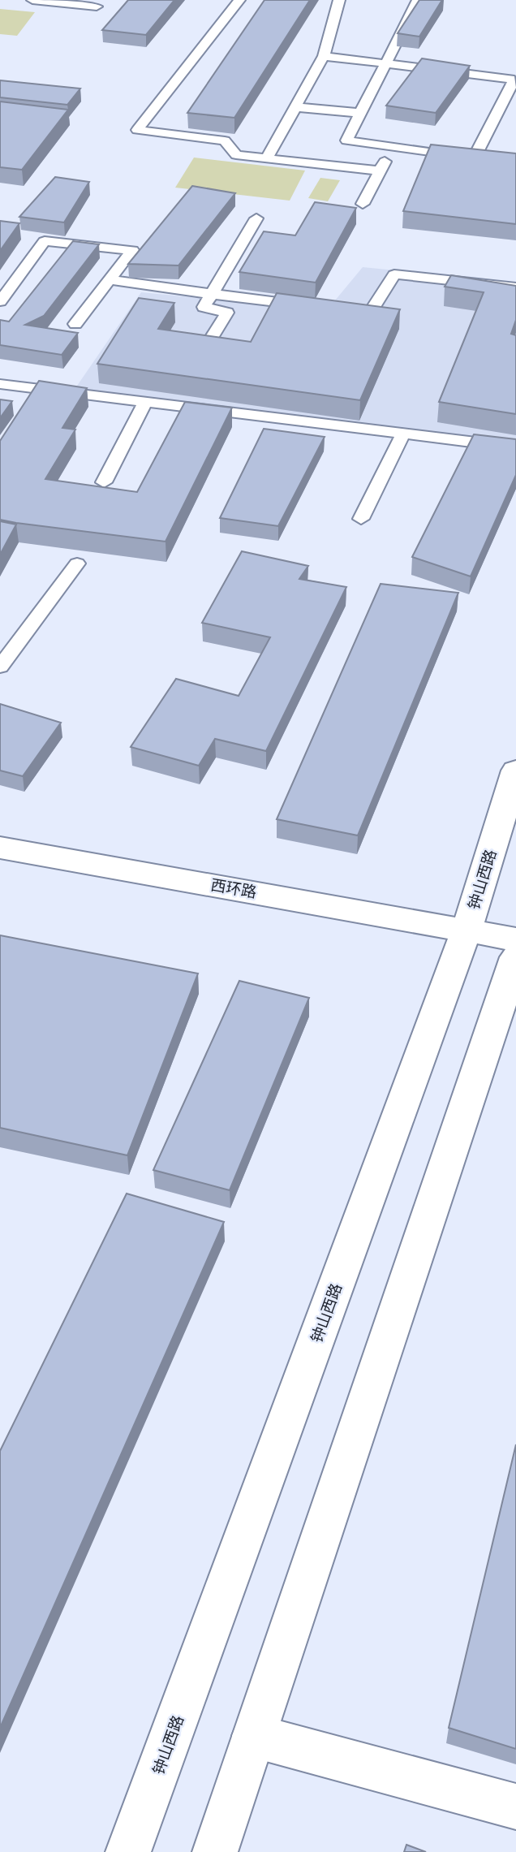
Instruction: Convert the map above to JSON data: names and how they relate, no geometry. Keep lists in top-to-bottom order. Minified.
{"streets":{"main road":["钟山西路","西环路"]},"crossings":[["钟山西路","西环路"]]}
